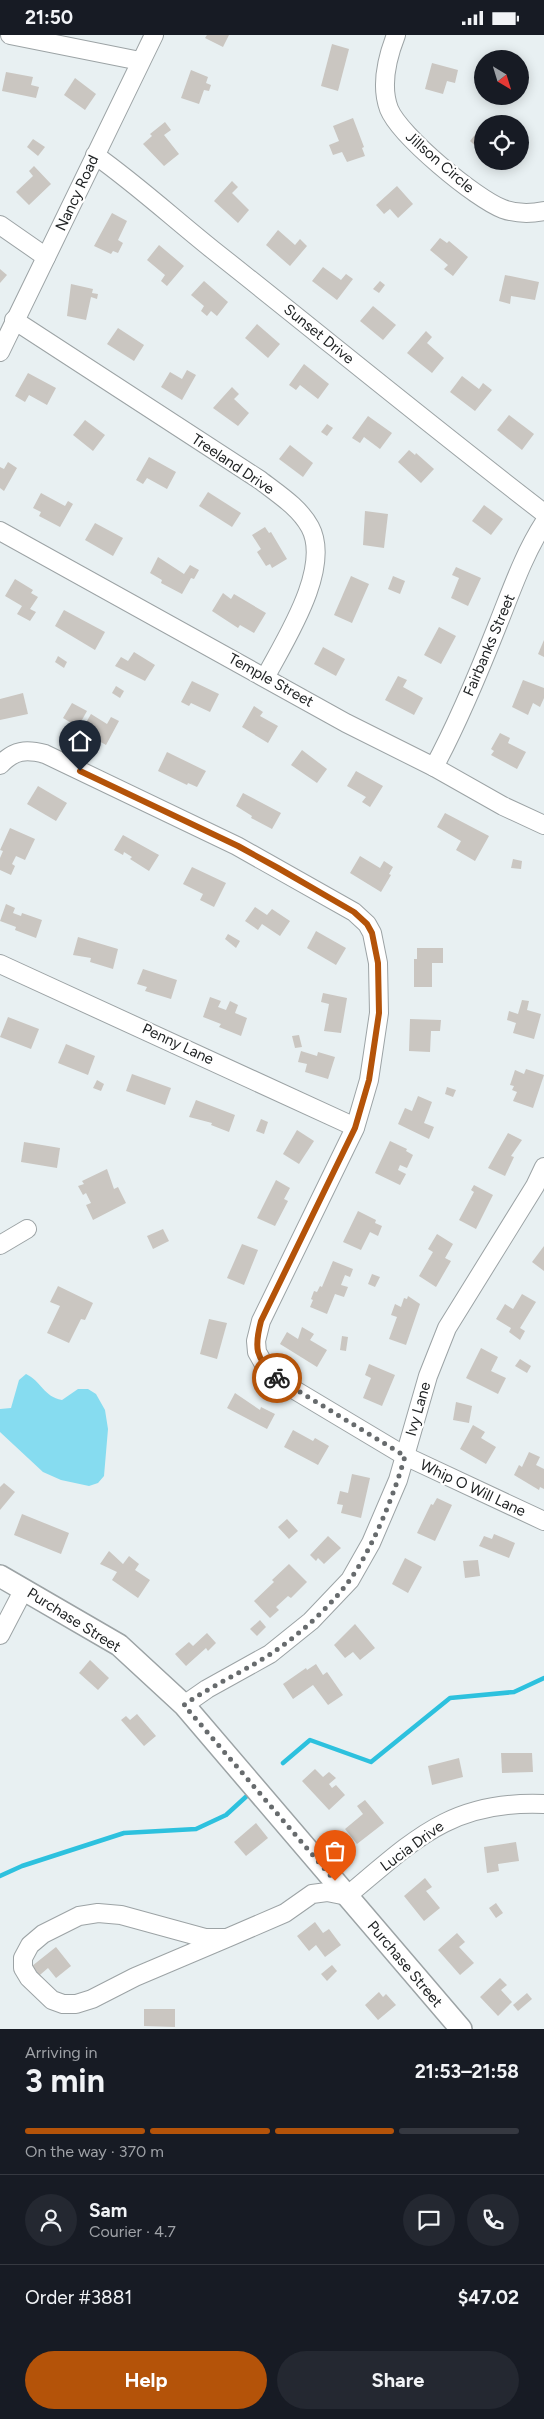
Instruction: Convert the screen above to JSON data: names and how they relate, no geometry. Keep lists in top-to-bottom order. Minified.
{"streets":{"main road":["Purchase Street"],"street":["Jillson Circle","Nancy Road","Sunset Drive","Treeland Drive","Fairbanks Street","Temple Street","Penny Lane","Ivy Lane","Whip O Will Lane","Lucia Drive"]},"crossings":[["Nancy Road","Sunset Drive"],["Nancy Road","Treeland Drive"],["Treeland Drive","Temple Street"],["Fairbanks Street","Temple Street"],["Penny Lane","Whip O Will Lane"],["Ivy Lane","Whip O Will Lane"],["Ivy Lane","Purchase Street"],["Purchase Street","Lucia Drive"]],"north":"bottom right","page":{"status":"21:50","heading":["3 min","Arriving in","21:53–21:58"],"panel":["Sam","Courier · 4.7","Order #3881","$47.02"],"bar":"On the way · 370 m","buttons":["Help","Share"]}}
